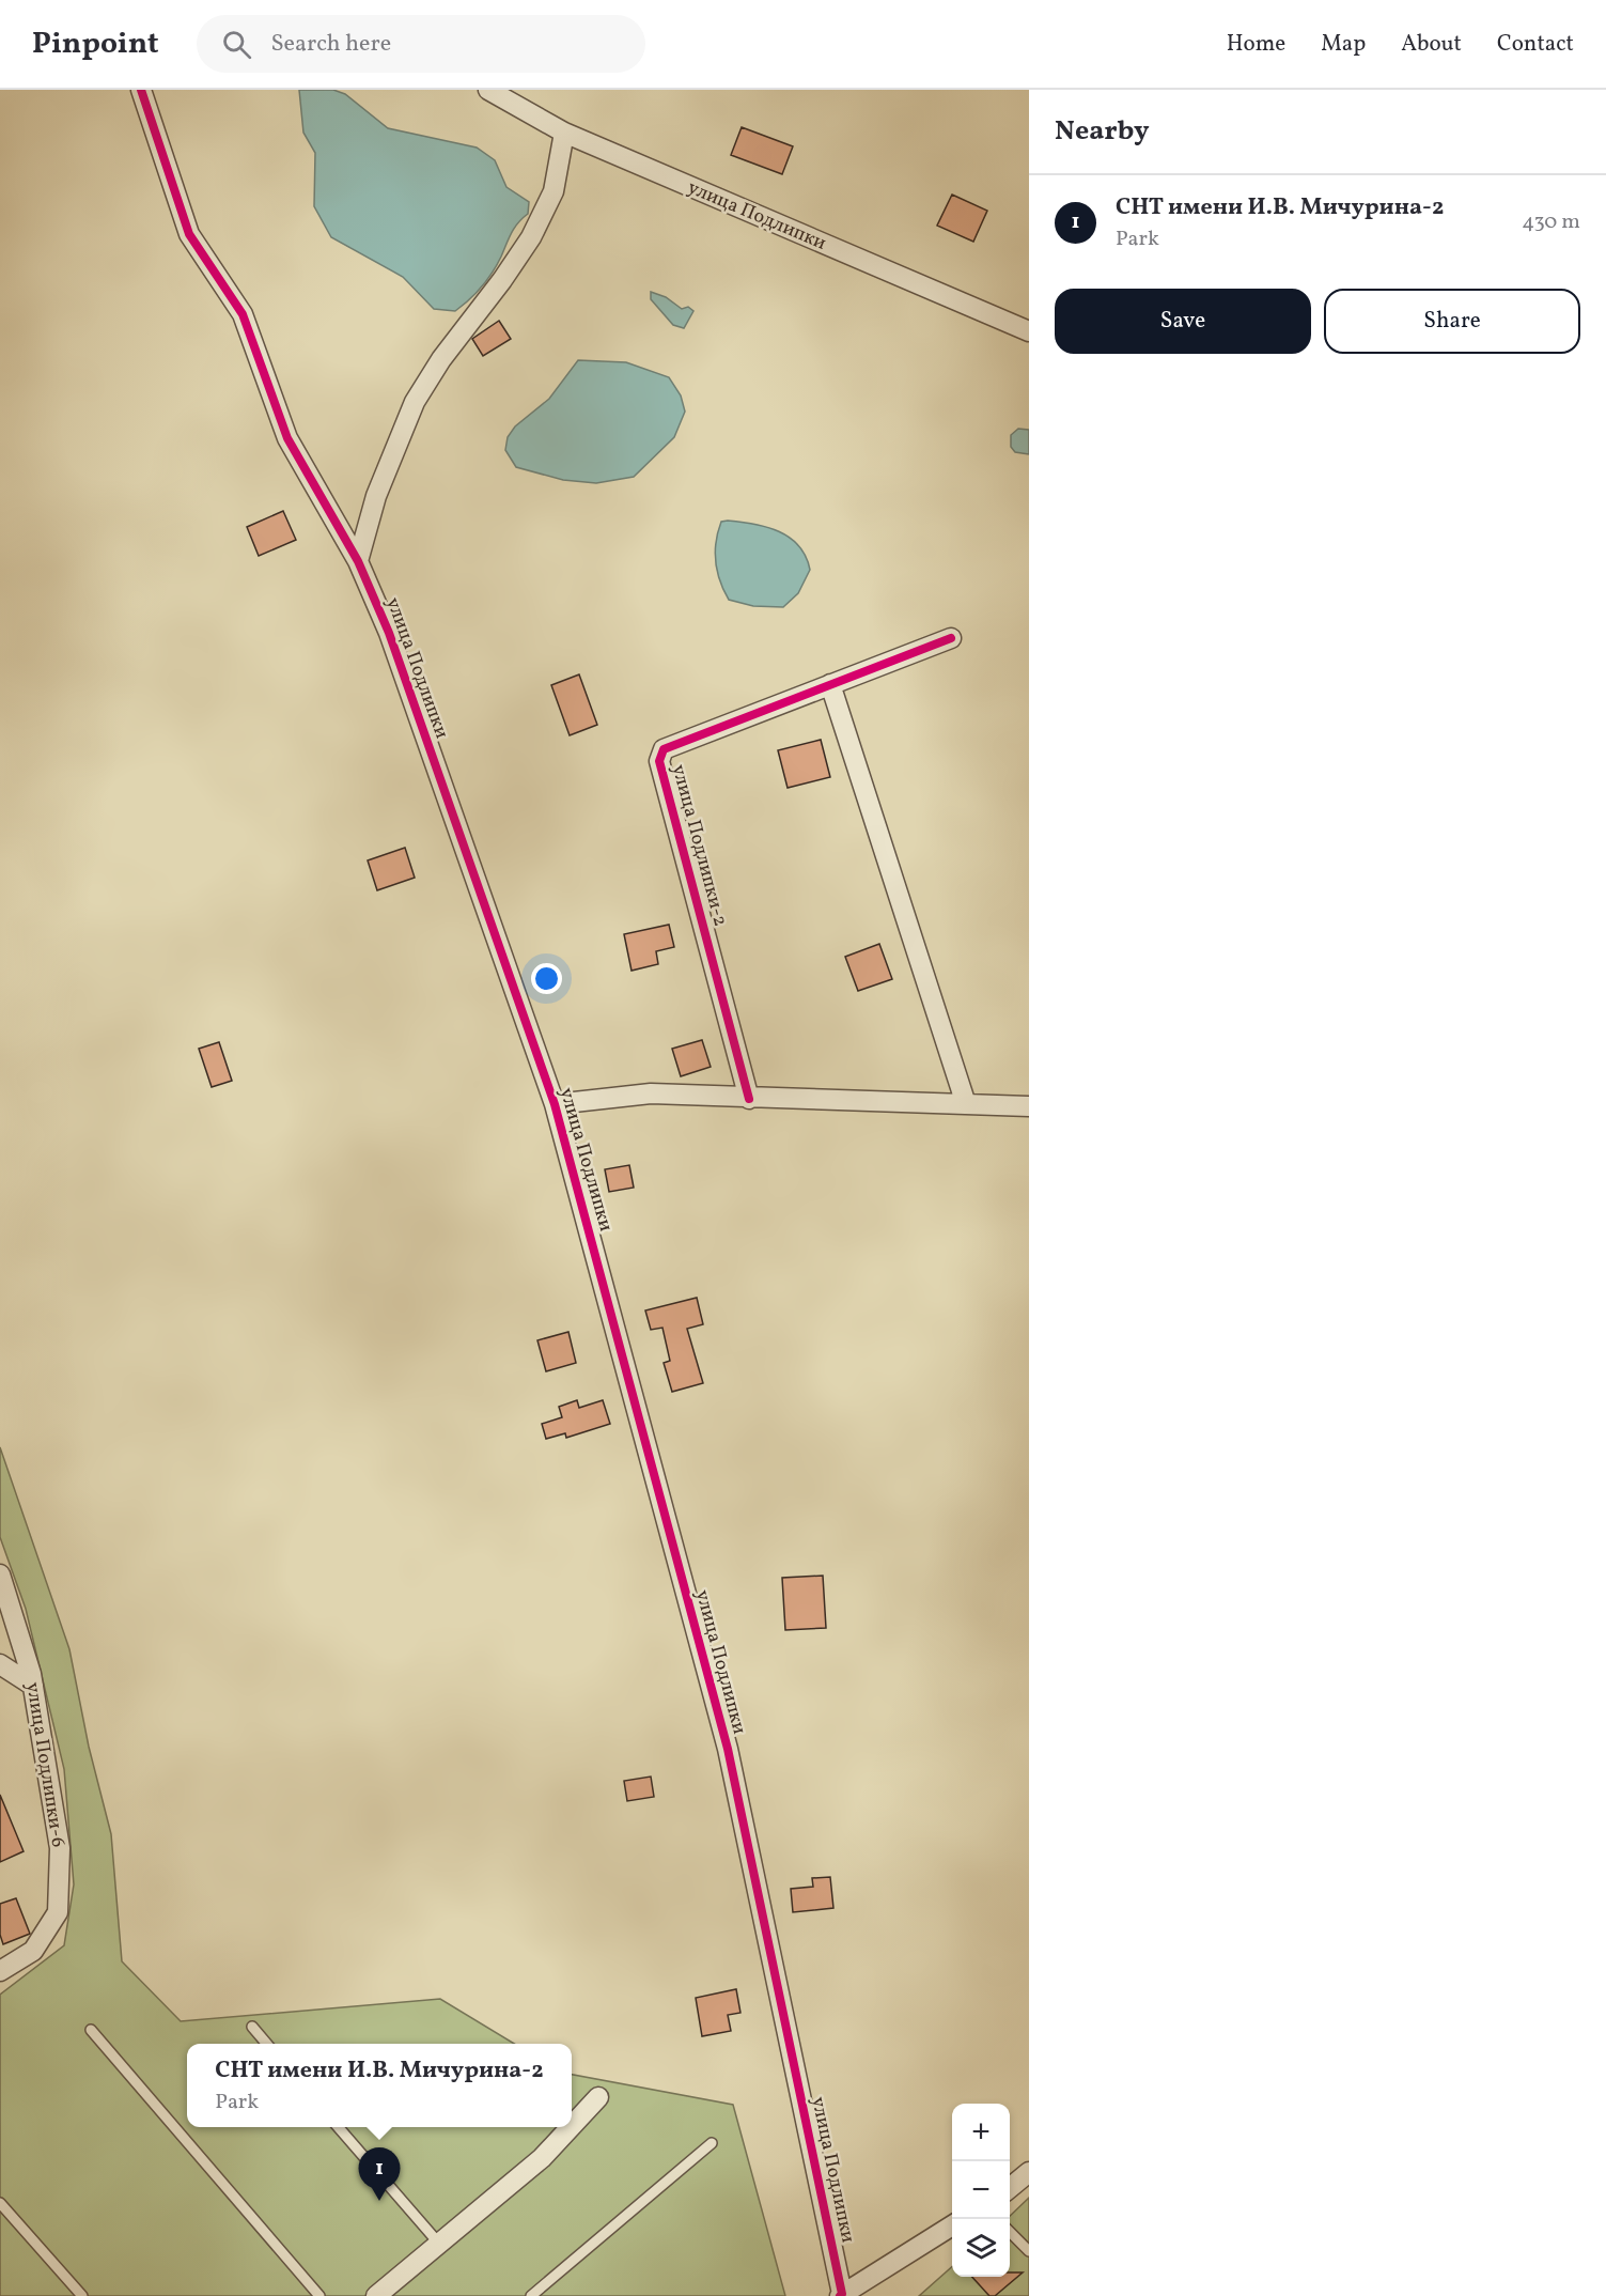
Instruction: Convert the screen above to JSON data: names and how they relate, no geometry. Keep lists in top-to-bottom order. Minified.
{"streets":{"street":["улица Подлипки","улица Подлипки-2","улица Подлипки-6"]},"page":{"header":"Pinpoint","search":"Search here","nav":["Home","Map","About","Contact"],"heading":"Nearby","list":[{"mark":"1","name":"СНТ имени И.В. Мичурина-2","note":"Park","value":"430 m"}],"buttons":["Save","Share"],"popup":["СНТ имени И.В. Мичурина-2","Park"],"map_buttons":["+","−"],"pins":"1"}}
